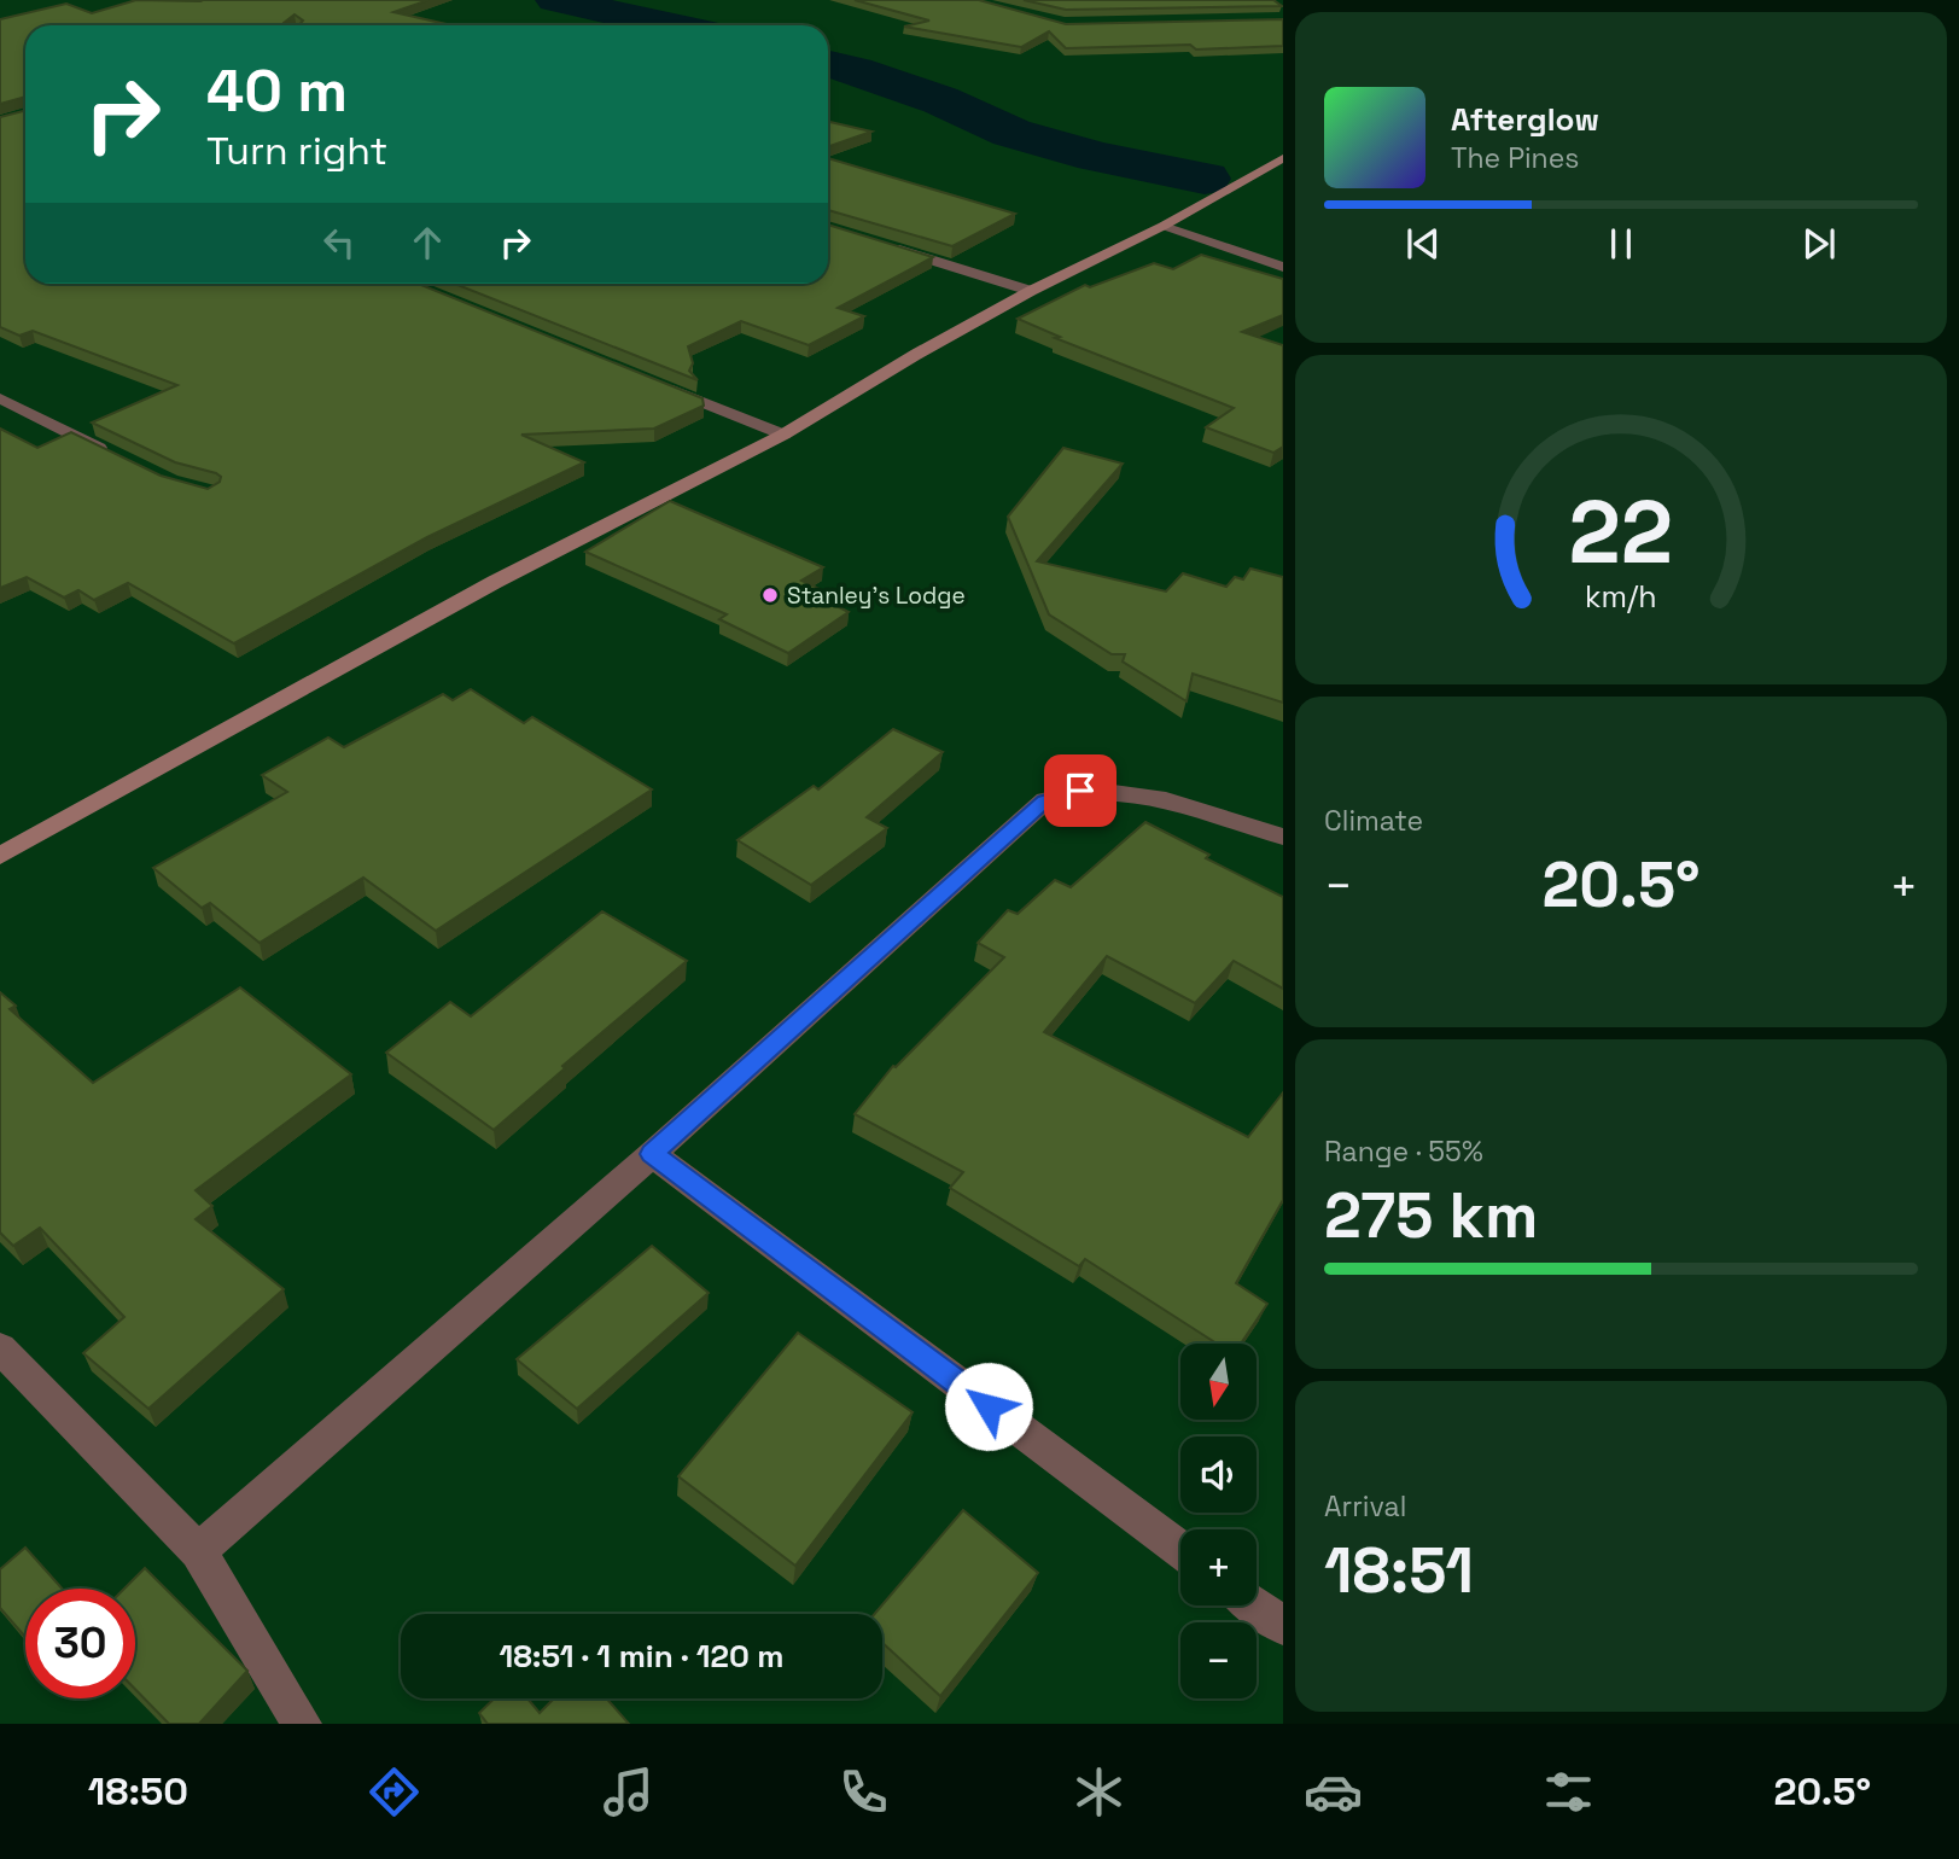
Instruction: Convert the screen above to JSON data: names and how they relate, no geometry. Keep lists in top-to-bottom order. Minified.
{"places":["Stanley's Lodge"],"north":"bottom","page":{"turn":["40 m","Turn right"],"song":["Afterglow","The Pines"],"tile":["Climate",["Range · 55%","275 km"],["Arrival","18:51"]],"heat":["−","20.5°","+"],"map_buttons":["+","−"],"limit":"30","trip":"18:51 · 1 min · 120 m","tabs":["18:50","20.5°"],"gauge":["22","km/h"]}}
